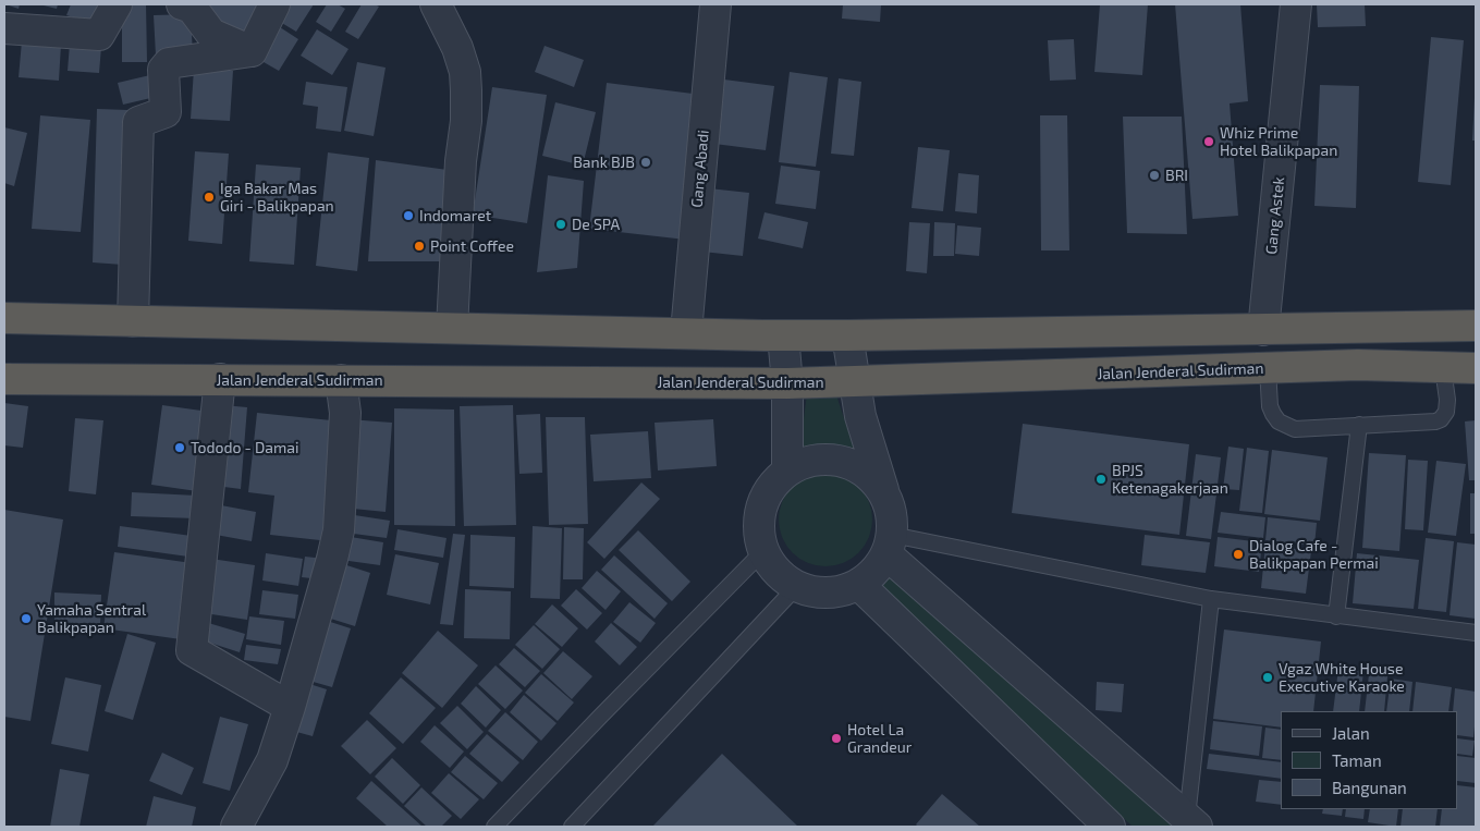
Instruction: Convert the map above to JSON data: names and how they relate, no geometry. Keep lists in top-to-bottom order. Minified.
{"streets":{"highway":["Jalan Jenderal Sudirman"],"street":["Gang Abadi","Gang Astek"]},"places":["Whiz Prime Hotel Balikpapan","Bank BJB","BRI","Iga Bakar Mas Giri - Balikpapan","Indomaret","De SPA","Point Coffee","Tododo - Damai","BPJS Ketenagakerjaan","Dialog Cafe - Balikpapan Permai","Yamaha Sentral Balikpapan","Vgaz White House Executive Karaoke","Hotel La Grandeur"],"legend":["Jalan","Taman","Bangunan"]}
